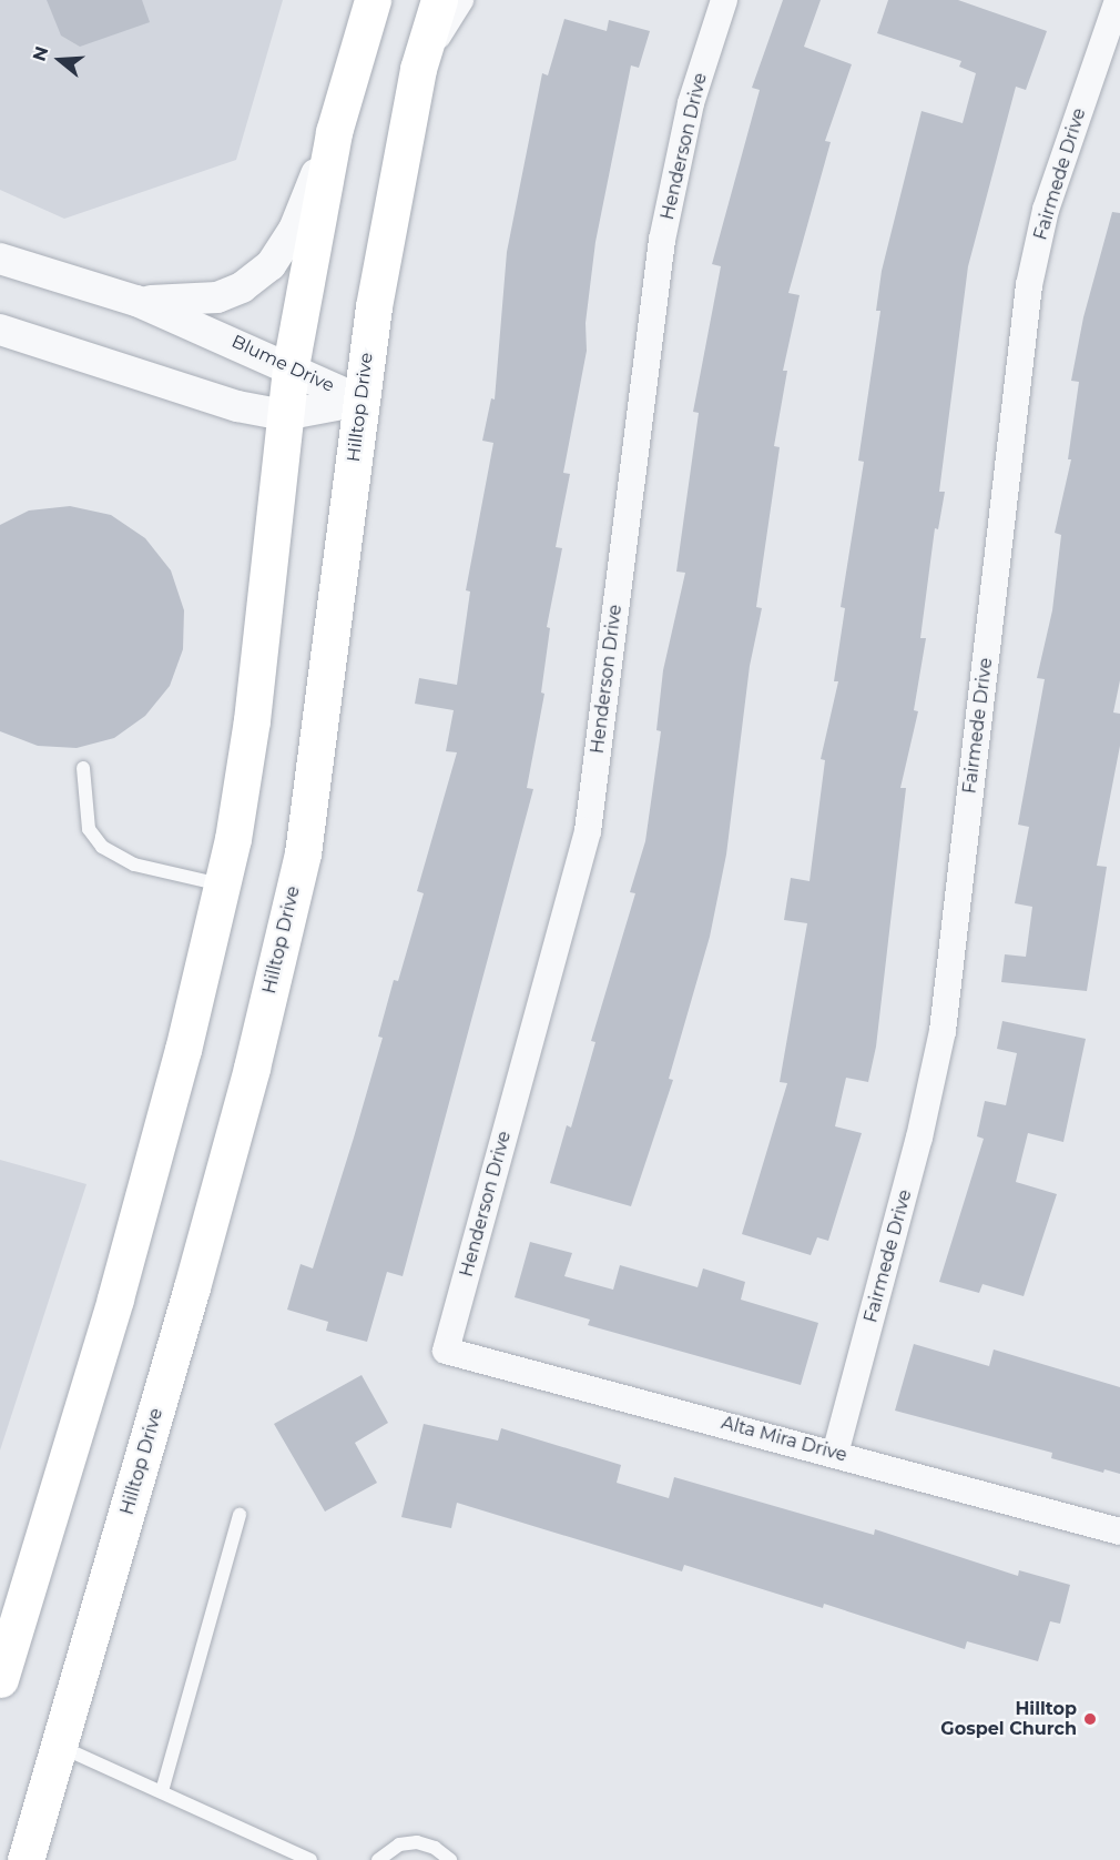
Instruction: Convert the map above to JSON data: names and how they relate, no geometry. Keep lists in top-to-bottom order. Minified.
{"streets":{"main road":["Hilltop Drive"],"street":["Henderson Drive","Fairmede Drive","Blume Drive","Alta Mira Drive"]},"crossings":[["Henderson Drive","Alta Mira Drive"],["Fairmede Drive","Alta Mira Drive"],["Blume Drive","Hilltop Drive"]],"places":["Hilltop Gospel Church"],"north":"left"}
